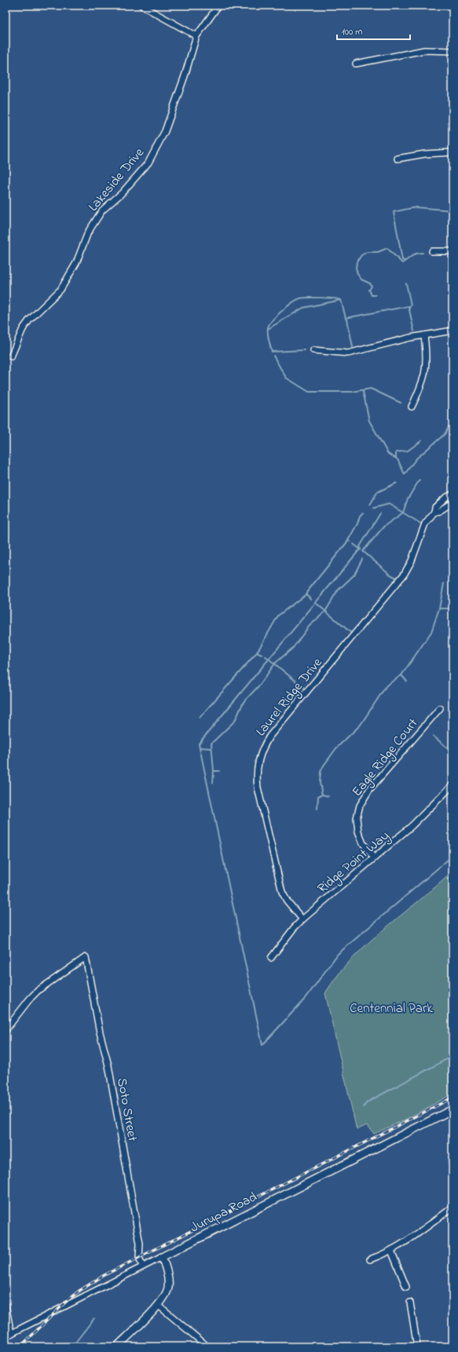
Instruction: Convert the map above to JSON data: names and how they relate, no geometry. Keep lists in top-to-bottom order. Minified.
{"streets":{"street":["Lakeside Drive","Laurel Ridge Drive","Eagle Ridge Court","Ridge Point Way","Soto Street","Jurupa Road"]},"crossings":[["Laurel Ridge Drive","Ridge Point Way"],["Eagle Ridge Court","Ridge Point Way"],["Soto Street","Jurupa Road"]],"parks":["Centennial Park"],"scale_bar":"100 m"}
